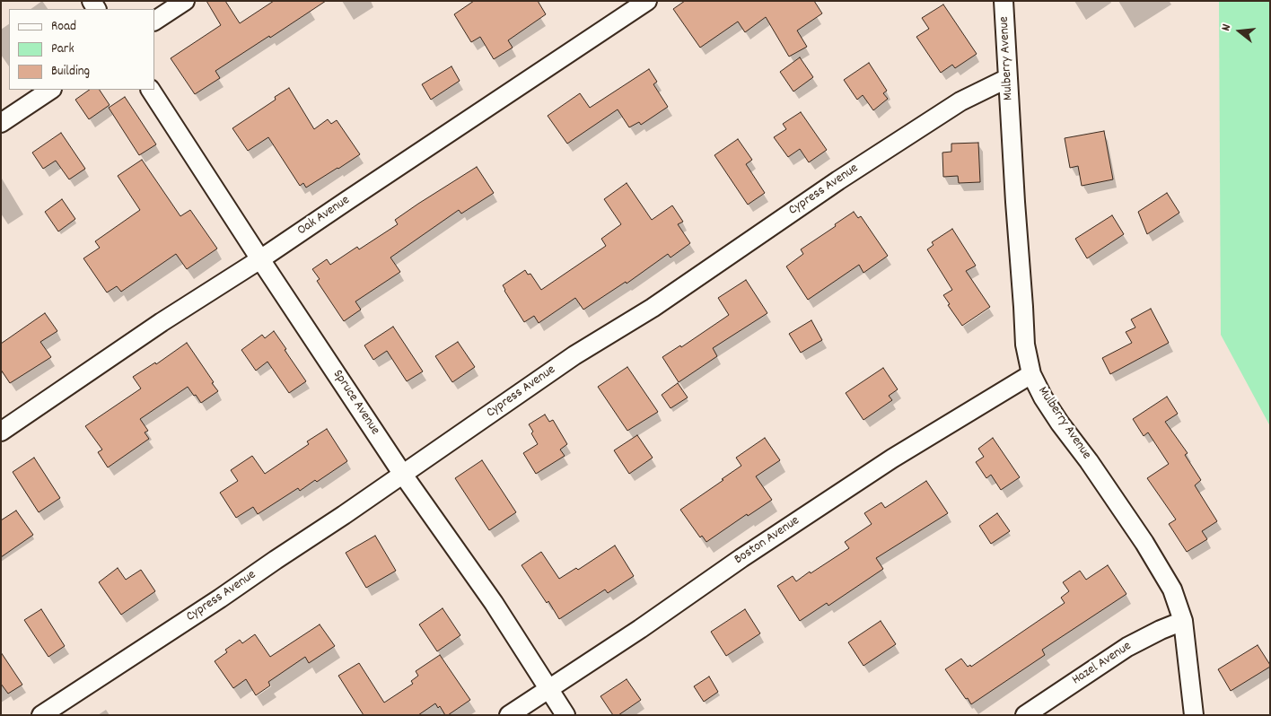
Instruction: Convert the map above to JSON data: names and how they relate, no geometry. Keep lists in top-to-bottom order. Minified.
{"streets":{"street":["Mulberry Avenue","Cypress Avenue","Oak Avenue","Spruce Avenue","Boston Avenue","Hazel Avenue"]},"crossings":[["Mulberry Avenue","Cypress Avenue"],["Mulberry Avenue","Boston Avenue"],["Mulberry Avenue","Hazel Avenue"],["Cypress Avenue","Spruce Avenue"],["Oak Avenue","Spruce Avenue"],["Spruce Avenue","Boston Avenue"]],"legend":["Road","Park","Building"],"north":"left"}
